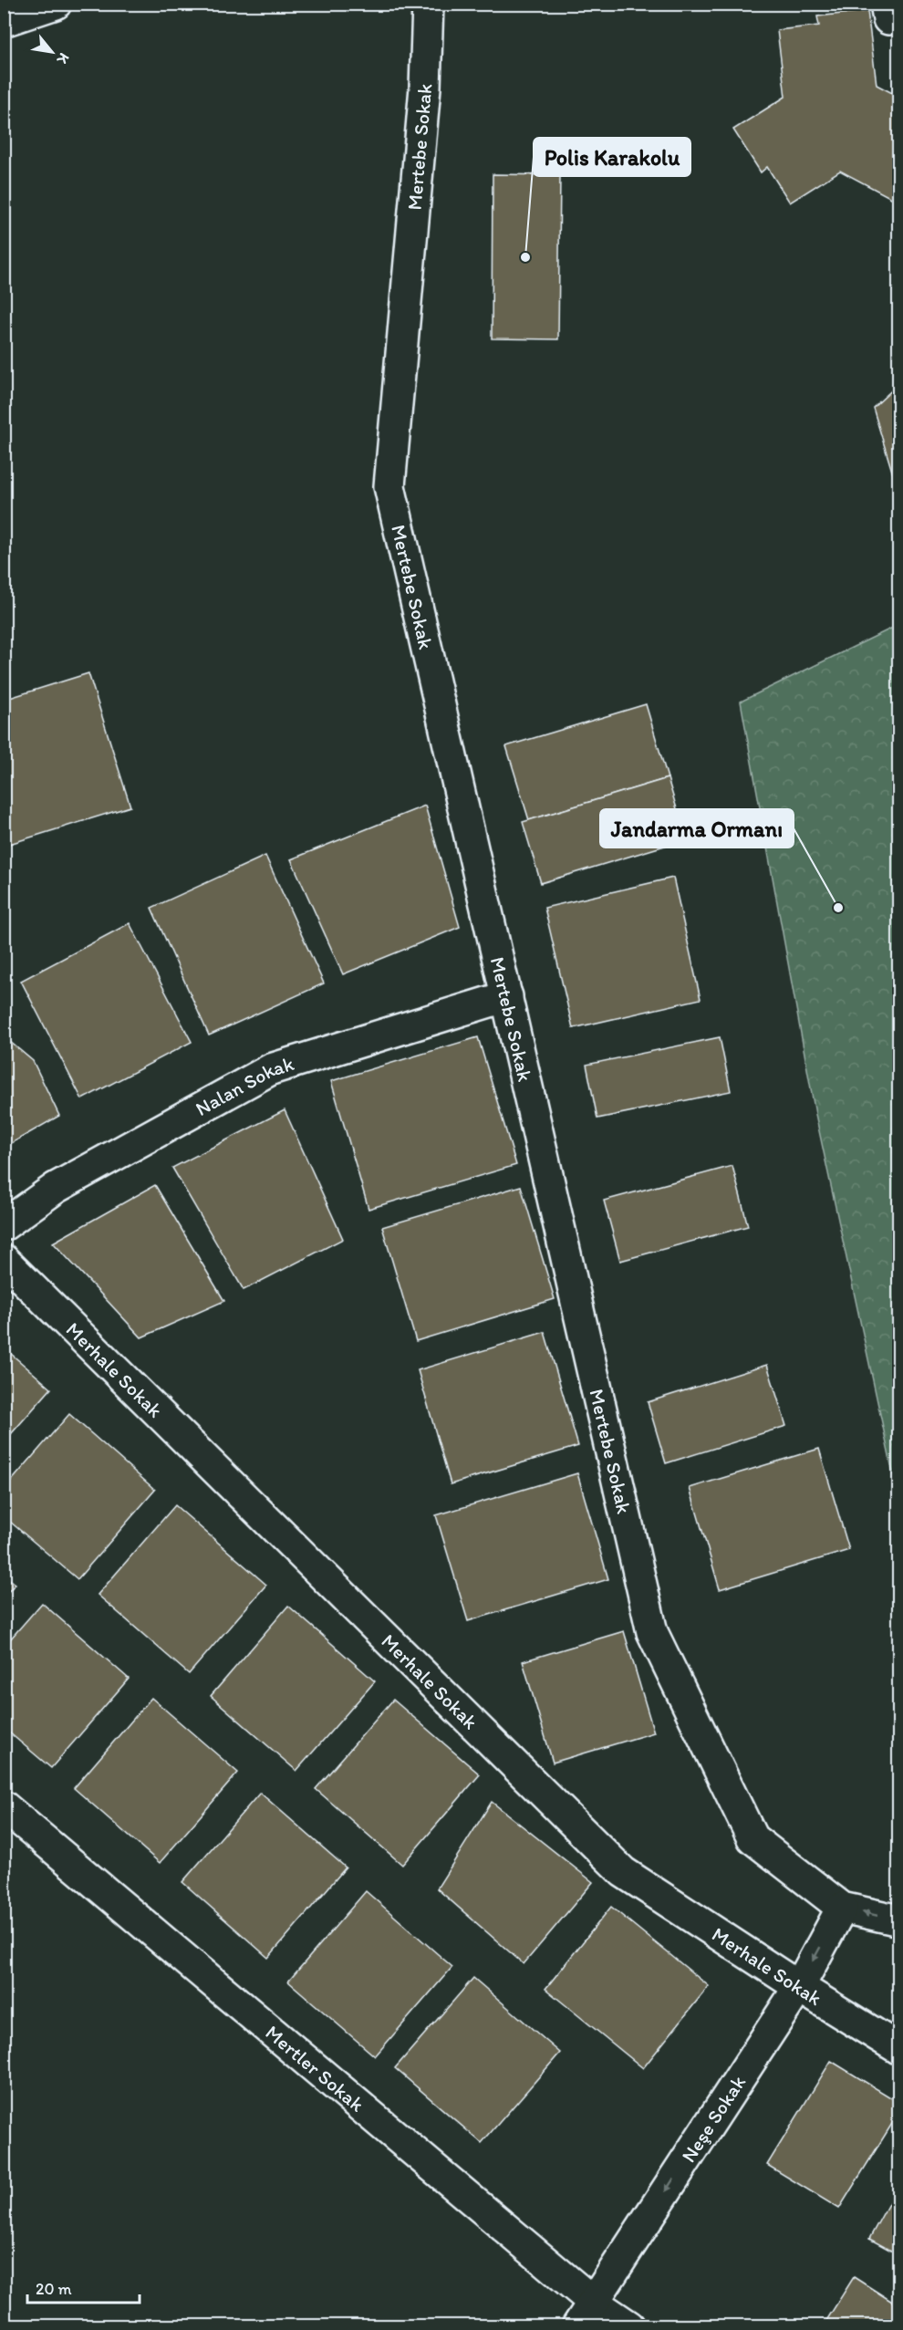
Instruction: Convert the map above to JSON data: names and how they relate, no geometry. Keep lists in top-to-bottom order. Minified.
{"streets":{"street":["Mertebe Sokak","Nalan Sokak","Merhale Sokak","Mertler Sokak","Neşe Sokak"]},"crossings":[["Mertebe Sokak","Nalan Sokak"],["Mertebe Sokak","Neşe Sokak"],["Merhale Sokak","Neşe Sokak"],["Mertler Sokak","Neşe Sokak"]],"one_way":["Neşe Sokak"],"places":["Polis Karakolu","Jandarma Ormanı"],"scale_bar":"20 m","north":"bottom right"}
